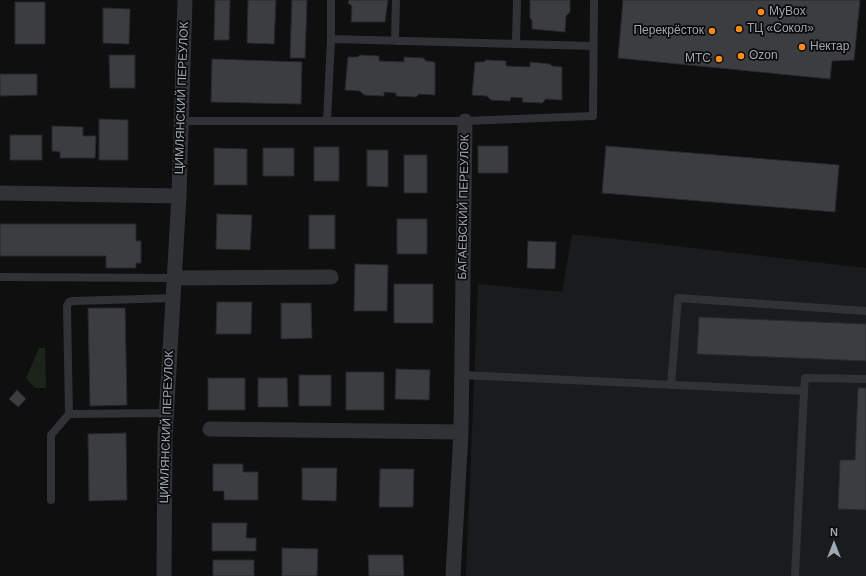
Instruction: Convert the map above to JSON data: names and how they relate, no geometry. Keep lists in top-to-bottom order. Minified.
{"streets":{"street":["ЦИМЛЯНСКИЙ ПЕРЕУЛОК","БАГАЕВСКИЙ ПЕРЕУЛОК"]},"crossings":[["ЦИМЛЯНСКИЙ ПЕРЕУЛОК","БАГАЕВСКИЙ ПЕРЕУЛОК"]],"places":["MyBox","ТЦ «Сокол»","Перекрёсток","Нектар","Ozon","МТС"],"north":"top"}
